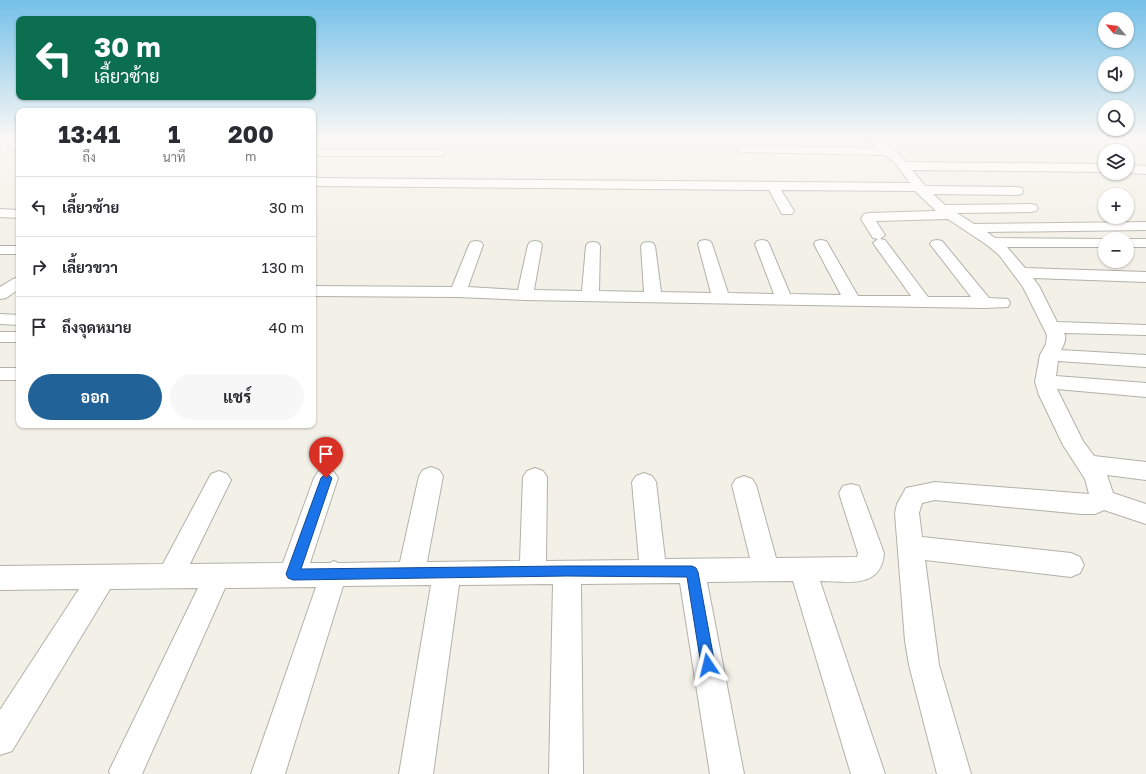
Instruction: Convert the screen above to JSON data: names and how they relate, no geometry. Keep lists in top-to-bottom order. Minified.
{"north":"top left","page":{"map_buttons":["+","−"],"turn":["30 m","เลี้ยวซ้าย"],"eta":["13:41","ถึง","1","นาที","200","m"],"list":[{"name":"เลี้ยวซ้าย","value":"30 m"},{"name":"เลี้ยวขวา","value":"130 m"},{"name":"ถึงจุดหมาย","value":"40 m"}],"buttons":["ออก","แชร์"]}}
